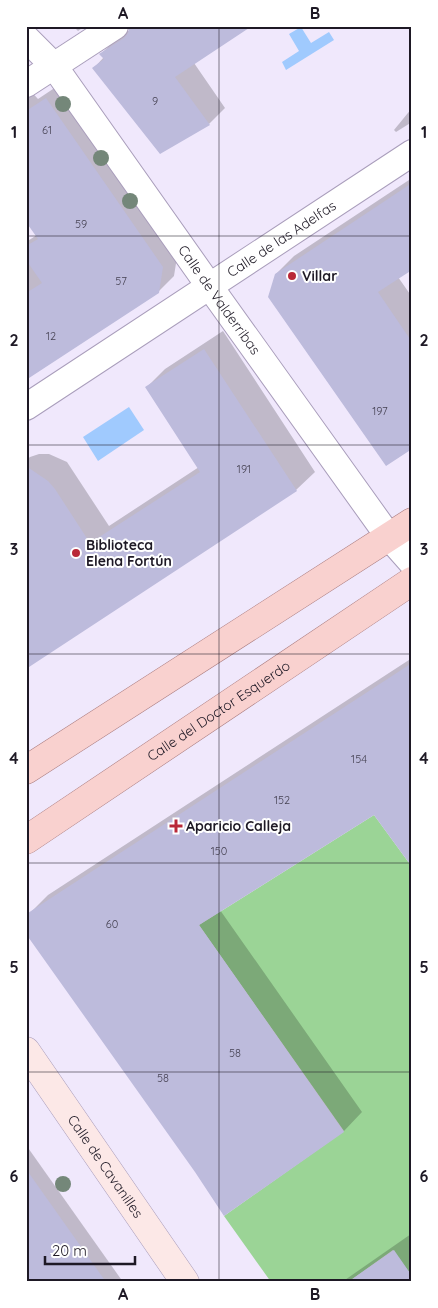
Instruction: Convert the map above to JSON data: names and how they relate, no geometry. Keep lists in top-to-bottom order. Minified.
{"streets":{"main road":["Calle del Doctor Esquerdo"],"street":["Calle de las Adelfas","Calle de Valderribas","Calle de Cavanilles"]},"crossings":[["Calle de las Adelfas","Calle de Valderribas"]],"places":{"other":["Villar","Biblioteca Elena Fortún"],"health":["Aparicio Calleja"]},"house_numbers":["9","61","59","57","12","197","191","154","152","150","60","58","58"],"scale_bar":"20 m","grid":{"columns":["A","B"],"rows":["1","2","3","4","5","6"]}}
